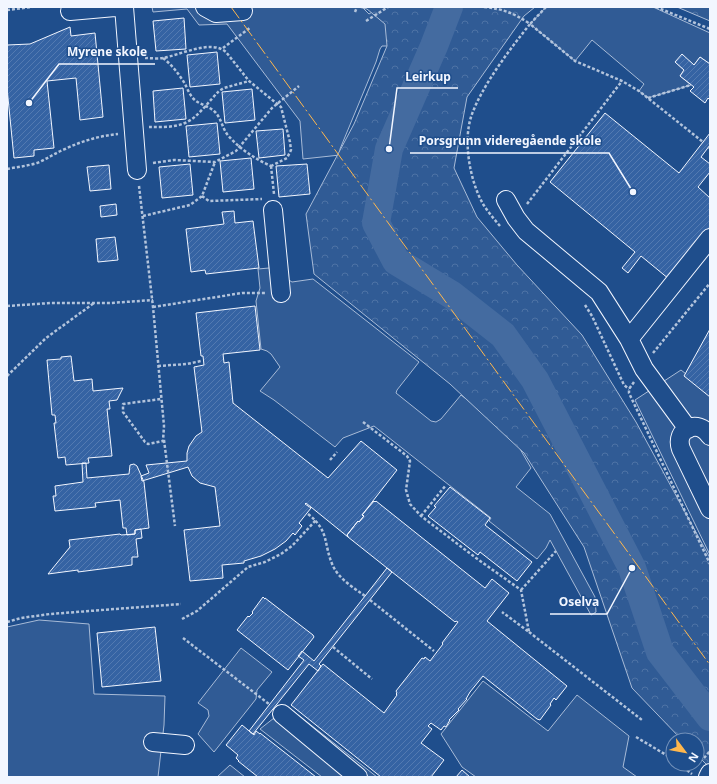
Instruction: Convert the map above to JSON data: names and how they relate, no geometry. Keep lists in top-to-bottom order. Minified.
{"places":["Myrene skole","Leirkup","Porsgrunn videregående skole","Oselva"],"north":"bottom right"}
